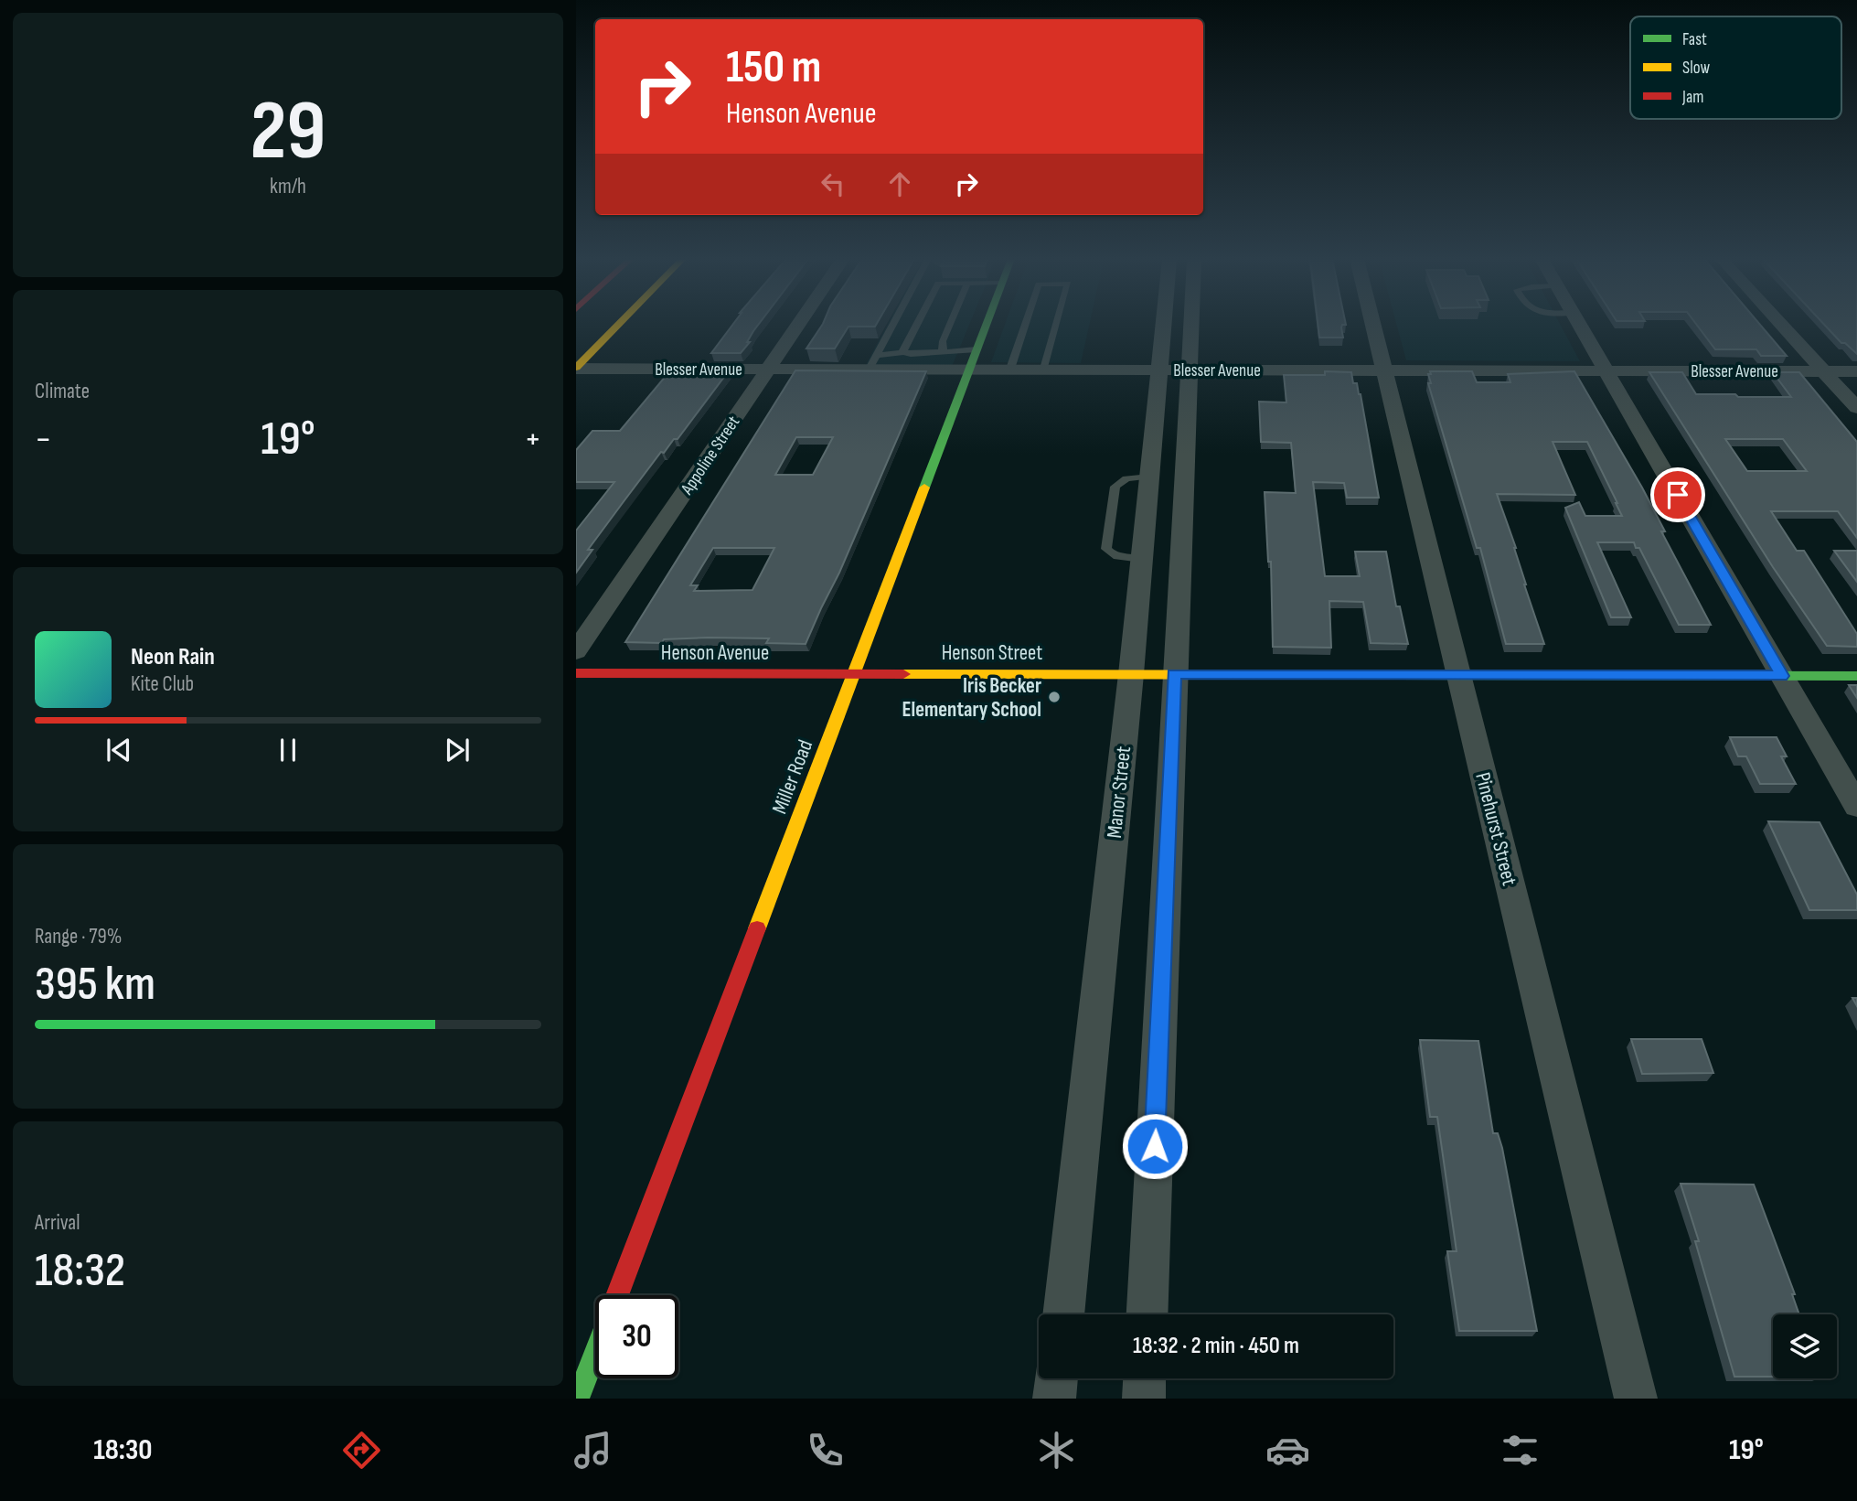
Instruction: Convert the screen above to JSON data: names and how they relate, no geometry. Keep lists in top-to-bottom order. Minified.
{"streets":{"street":["Blesser Avenue","Appoline Street","Henson Avenue","Henson Street","Miller Road","Manor Street","Pinehurst Street"]},"crossings":[["Blesser Avenue","Appoline Street"],["Blesser Avenue","Miller Road"],["Blesser Avenue","Manor Street"],["Blesser Avenue","Pinehurst Street"],["Henson Avenue","Henson Street"],["Henson Avenue","Miller Road"],["Henson Street","Miller Road"],["Henson Street","Manor Street"]],"places":["Iris Becker Elementary School"],"legend":["Fast","Slow","Jam"],"page":{"tile":[["29","km/h"],"Climate",["Range · 79%","395 km"],["Arrival","18:32"]],"turn":["150 m","Henson Avenue"],"heat":["−","19°","+"],"song":["Neon Rain","Kite Club"],"limit":"30","trip":"18:32 · 2 min · 450 m","tabs":["18:30","19°"]}}
